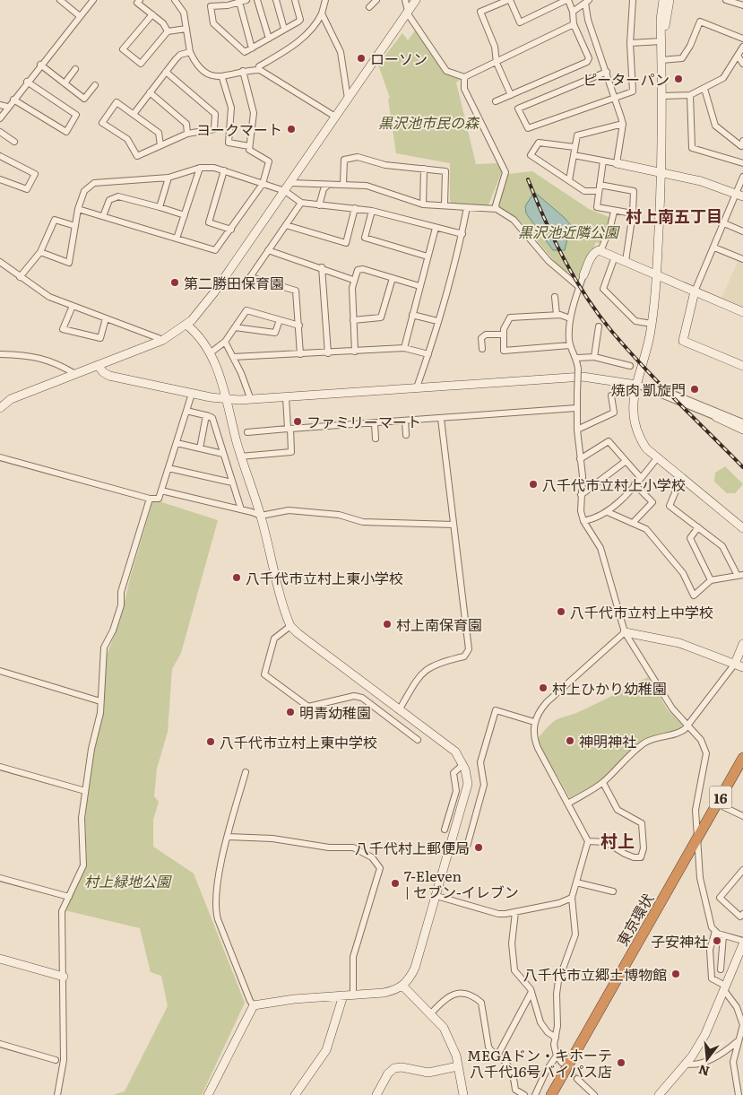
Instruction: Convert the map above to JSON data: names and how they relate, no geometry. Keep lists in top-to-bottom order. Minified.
{"streets":{"highway":["16","東京環状"]},"districts":["村上南五丁目","村上"],"parks":["黒沢池市民の森","黒沢池近隣公園","村上緑地公園"],"places":["ローソン","ピーターパン","ヨークマート","第二勝田保育園","焼肉 凱旋門","ファミリーマート","八千代市立村上小学校","八千代市立村上東小学校","八千代市立村上中学校","村上南保育園","村上ひかり幼稚園","明青幼稚園","神明神社","八千代市立村上東中学校","八千代村上郵便局","7-Eleven | セブン-イレブン","子安神社","八千代市立郷土博物館","MEGAドン・キホーテ 八千代16号バイパス店"],"north":"bottom"}
